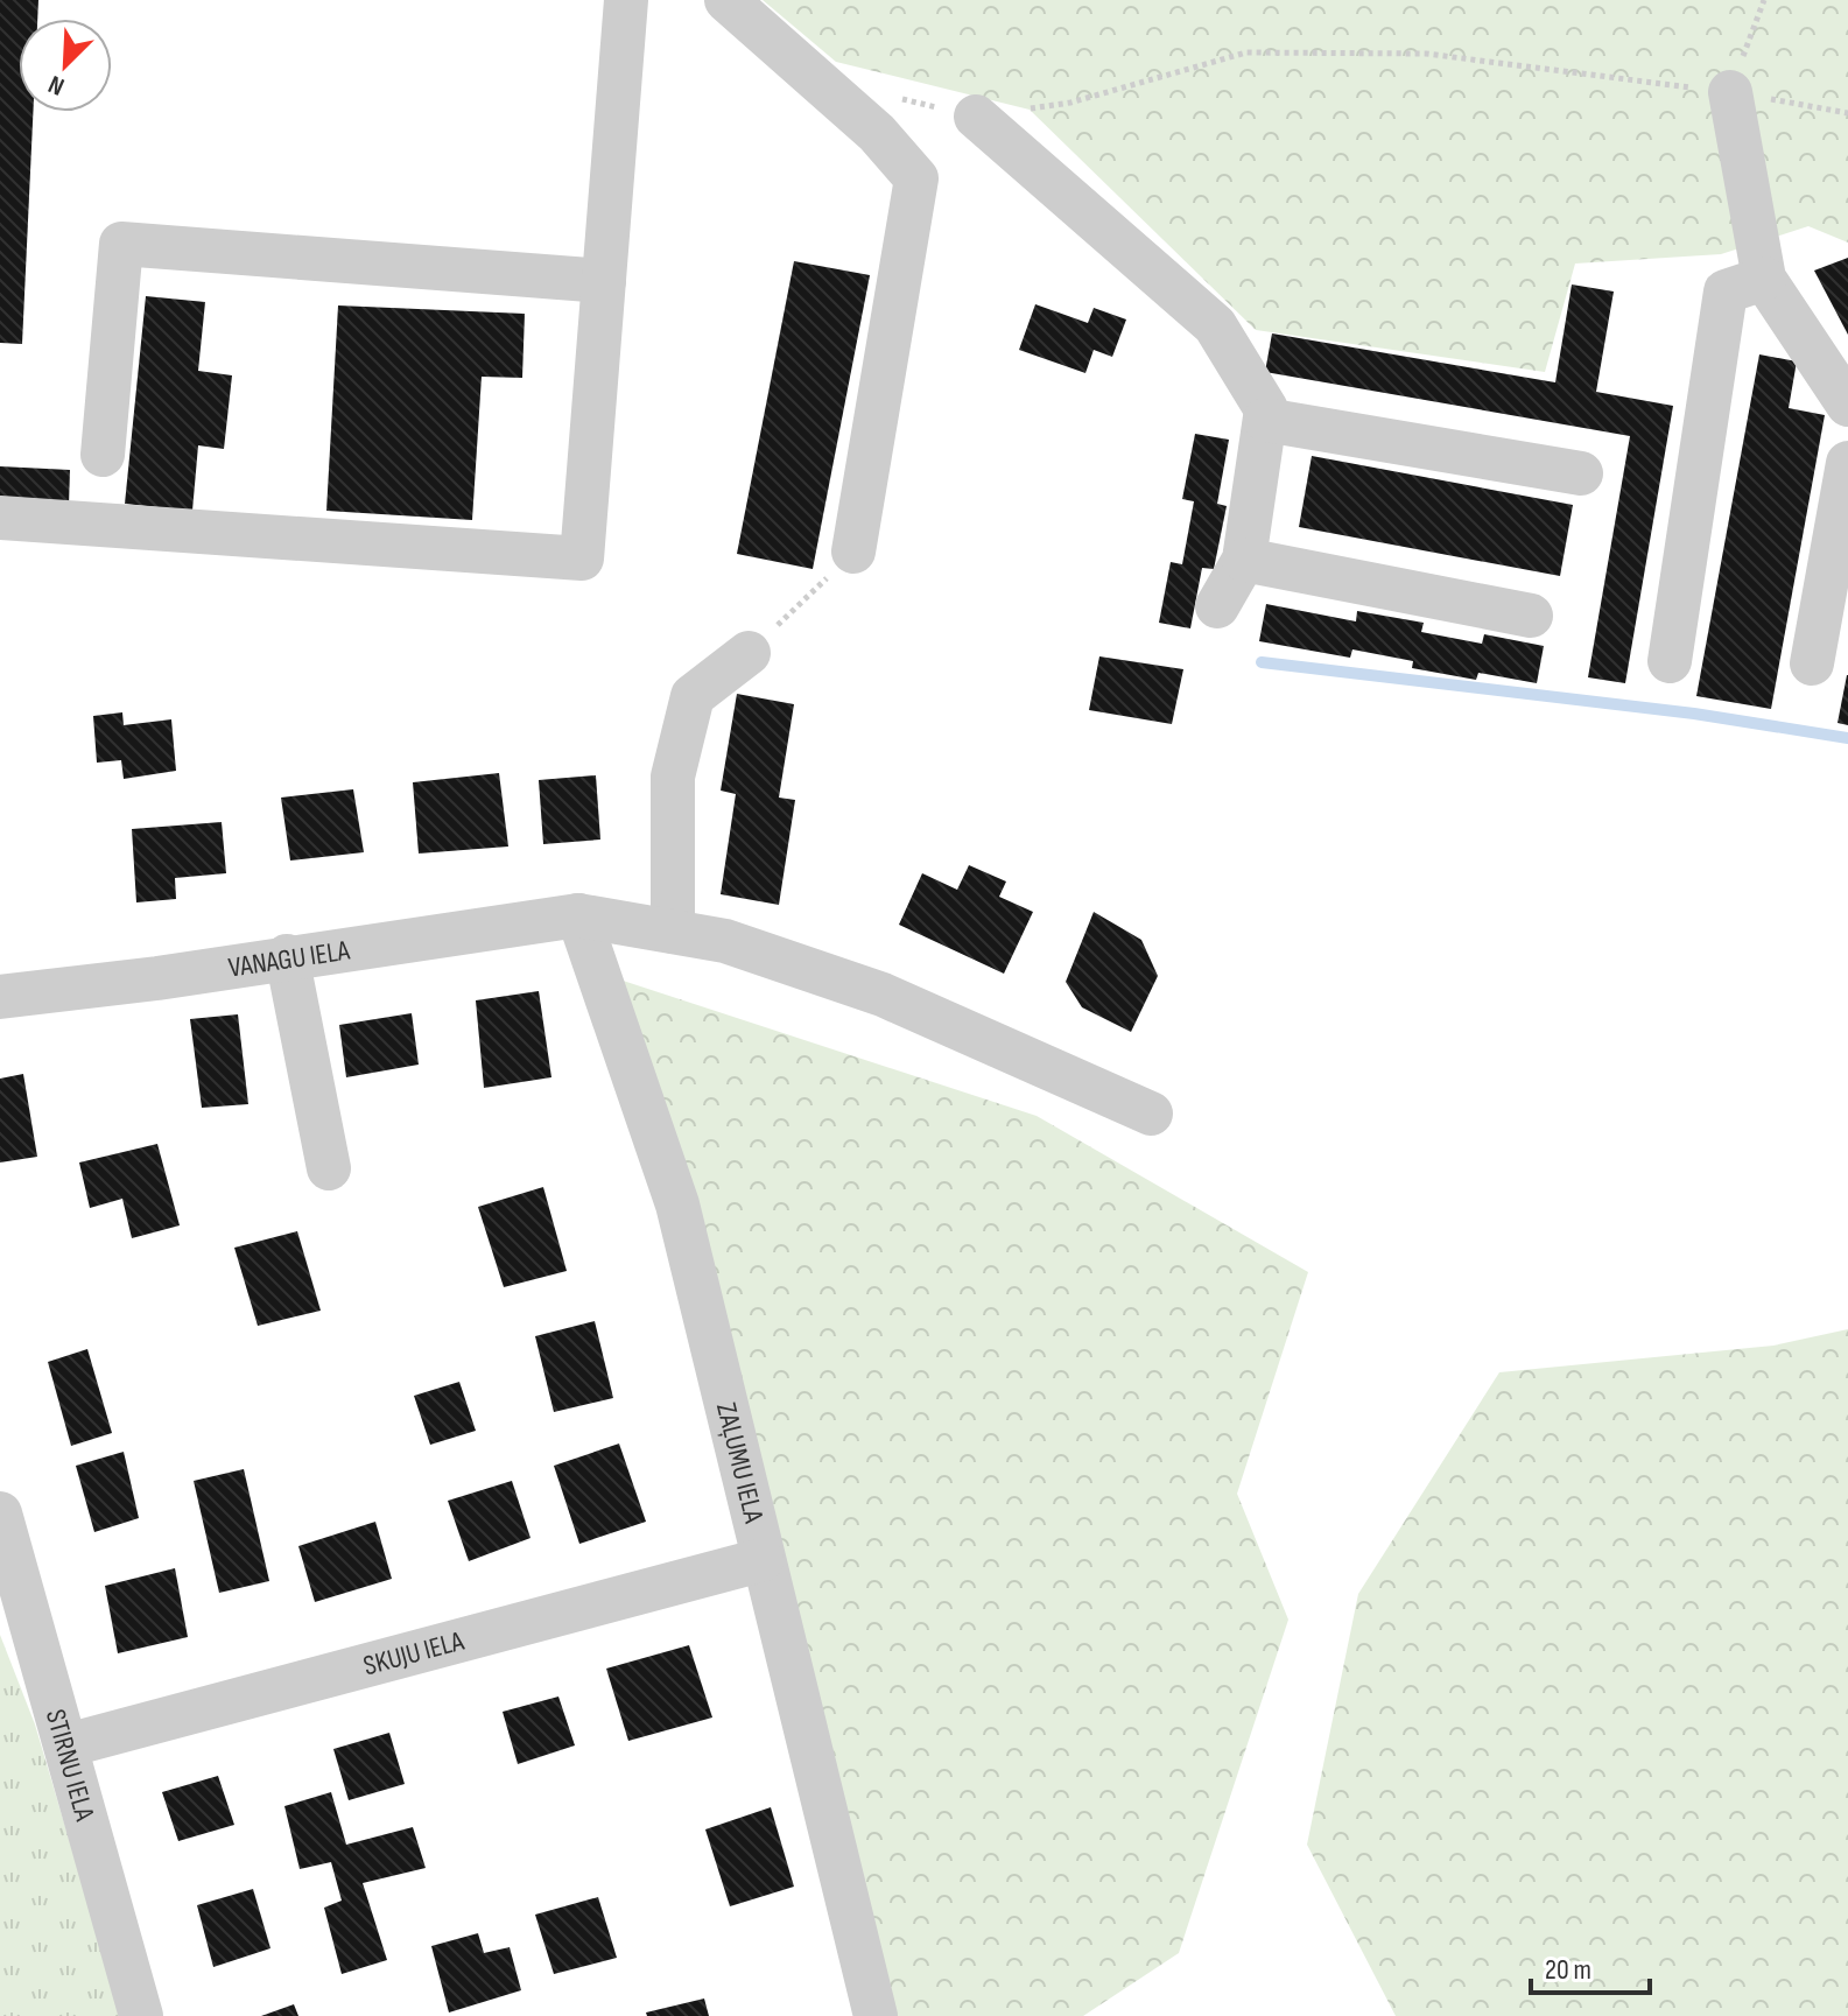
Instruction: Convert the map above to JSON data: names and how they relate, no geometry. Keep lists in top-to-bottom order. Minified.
{"streets":{"street":["VANAGU IELA","ZAĻUMU IELA","SKUJU IELA","STIRNU IELA"]},"crossings":[["VANAGU IELA","ZAĻUMU IELA"],["ZAĻUMU IELA","SKUJU IELA"],["SKUJU IELA","STIRNU IELA"]],"scale_bar":"20 m","north":"bottom left"}
